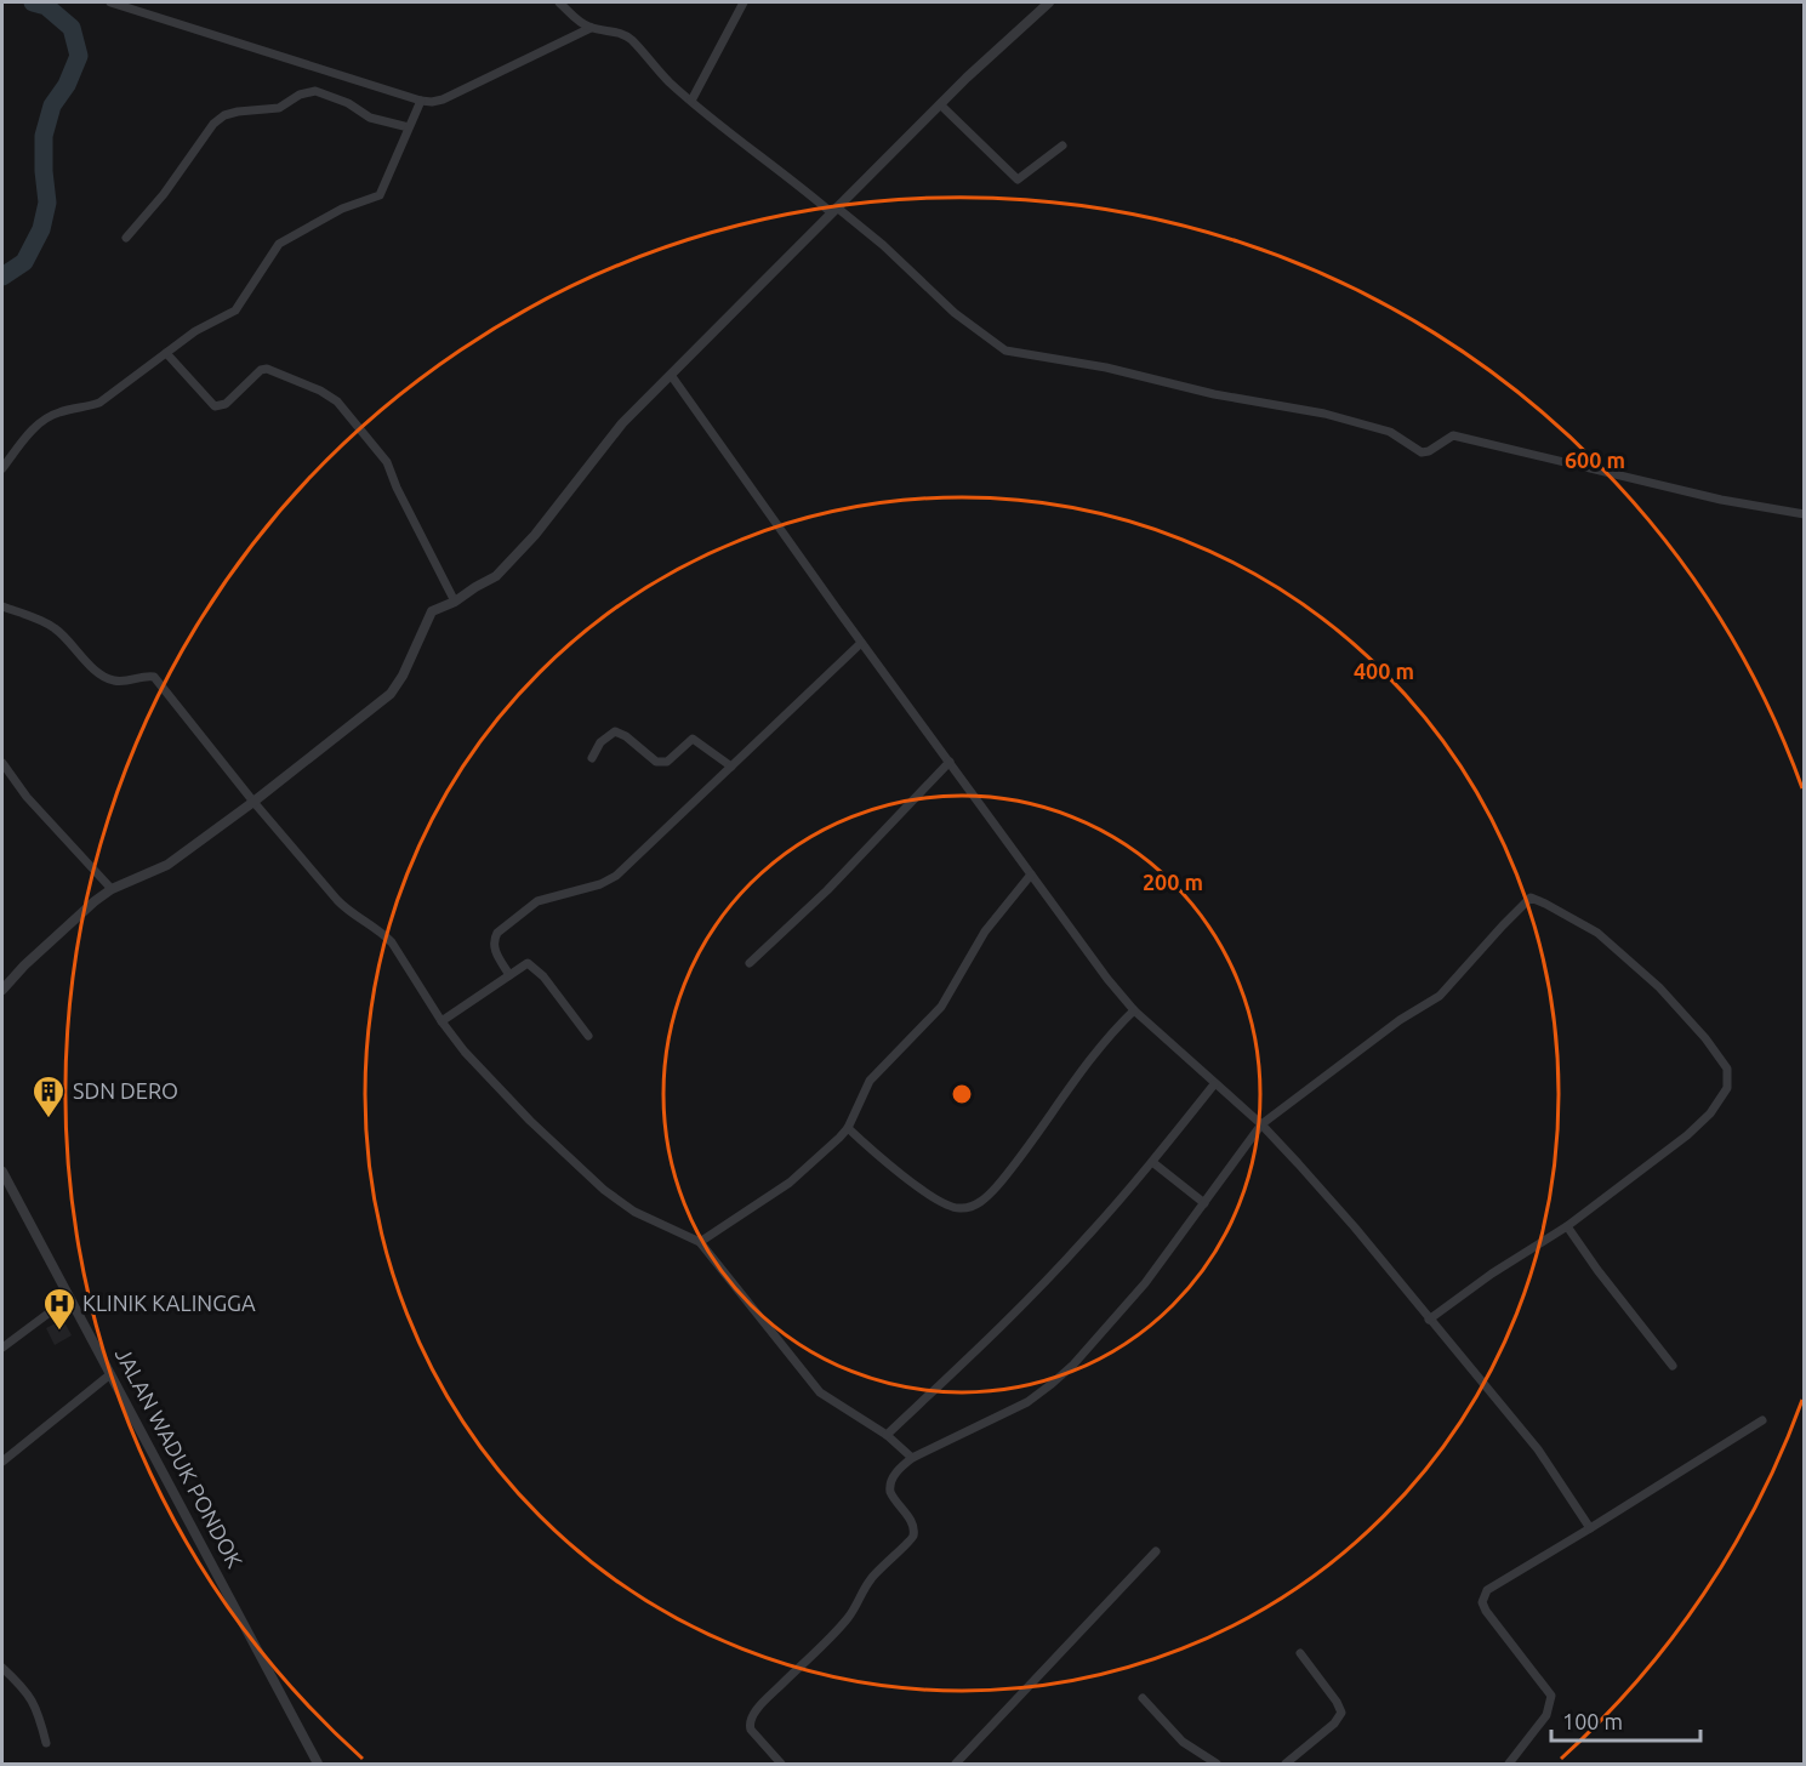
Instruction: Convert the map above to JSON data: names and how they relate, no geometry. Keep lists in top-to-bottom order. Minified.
{"streets":{"street":["JALAN WADUK PONDOK"]},"places":{"building":["SDN DERO"],"hospital":["KLINIK KALINGGA"]},"scale_bar":"100 m","rings":["600 m","400 m","200 m"]}
